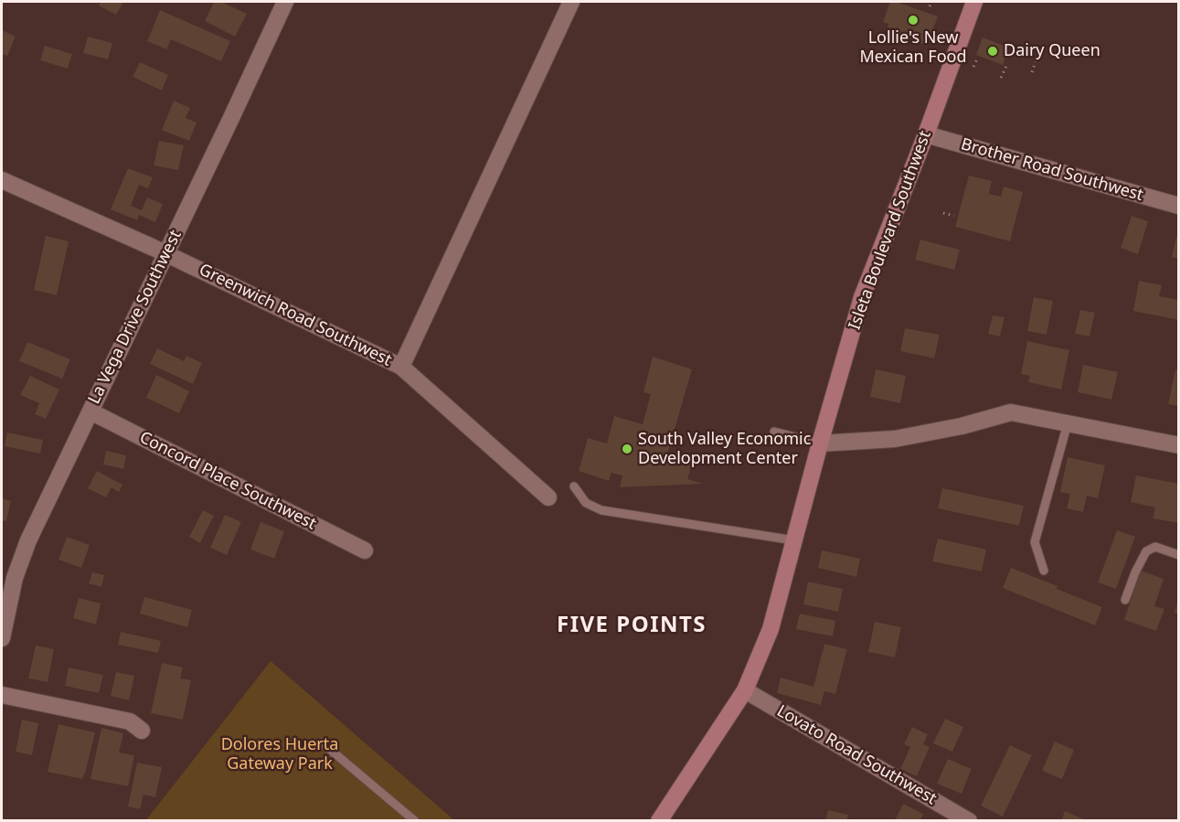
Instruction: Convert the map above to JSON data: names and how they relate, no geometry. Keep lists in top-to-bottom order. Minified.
{"streets":{"main road":["Isleta Boulevard Southwest"],"street":["Brother Road Southwest","Greenwich Road Southwest","La Vega Drive Southwest","Concord Place Southwest","Lovato Road Southwest"]},"crossings":[["Brother Road Southwest","Isleta Boulevard Southwest"],["Isleta Boulevard Southwest","Lovato Road Southwest"],["Greenwich Road Southwest","La Vega Drive Southwest"],["La Vega Drive Southwest","Concord Place Southwest"]],"districts":["FIVE POINTS"],"parks":["Dolores Huerta Gateway Park"],"places":["Lollie's New Mexican Food","Dairy Queen","South Valley Economic Development Center"]}
